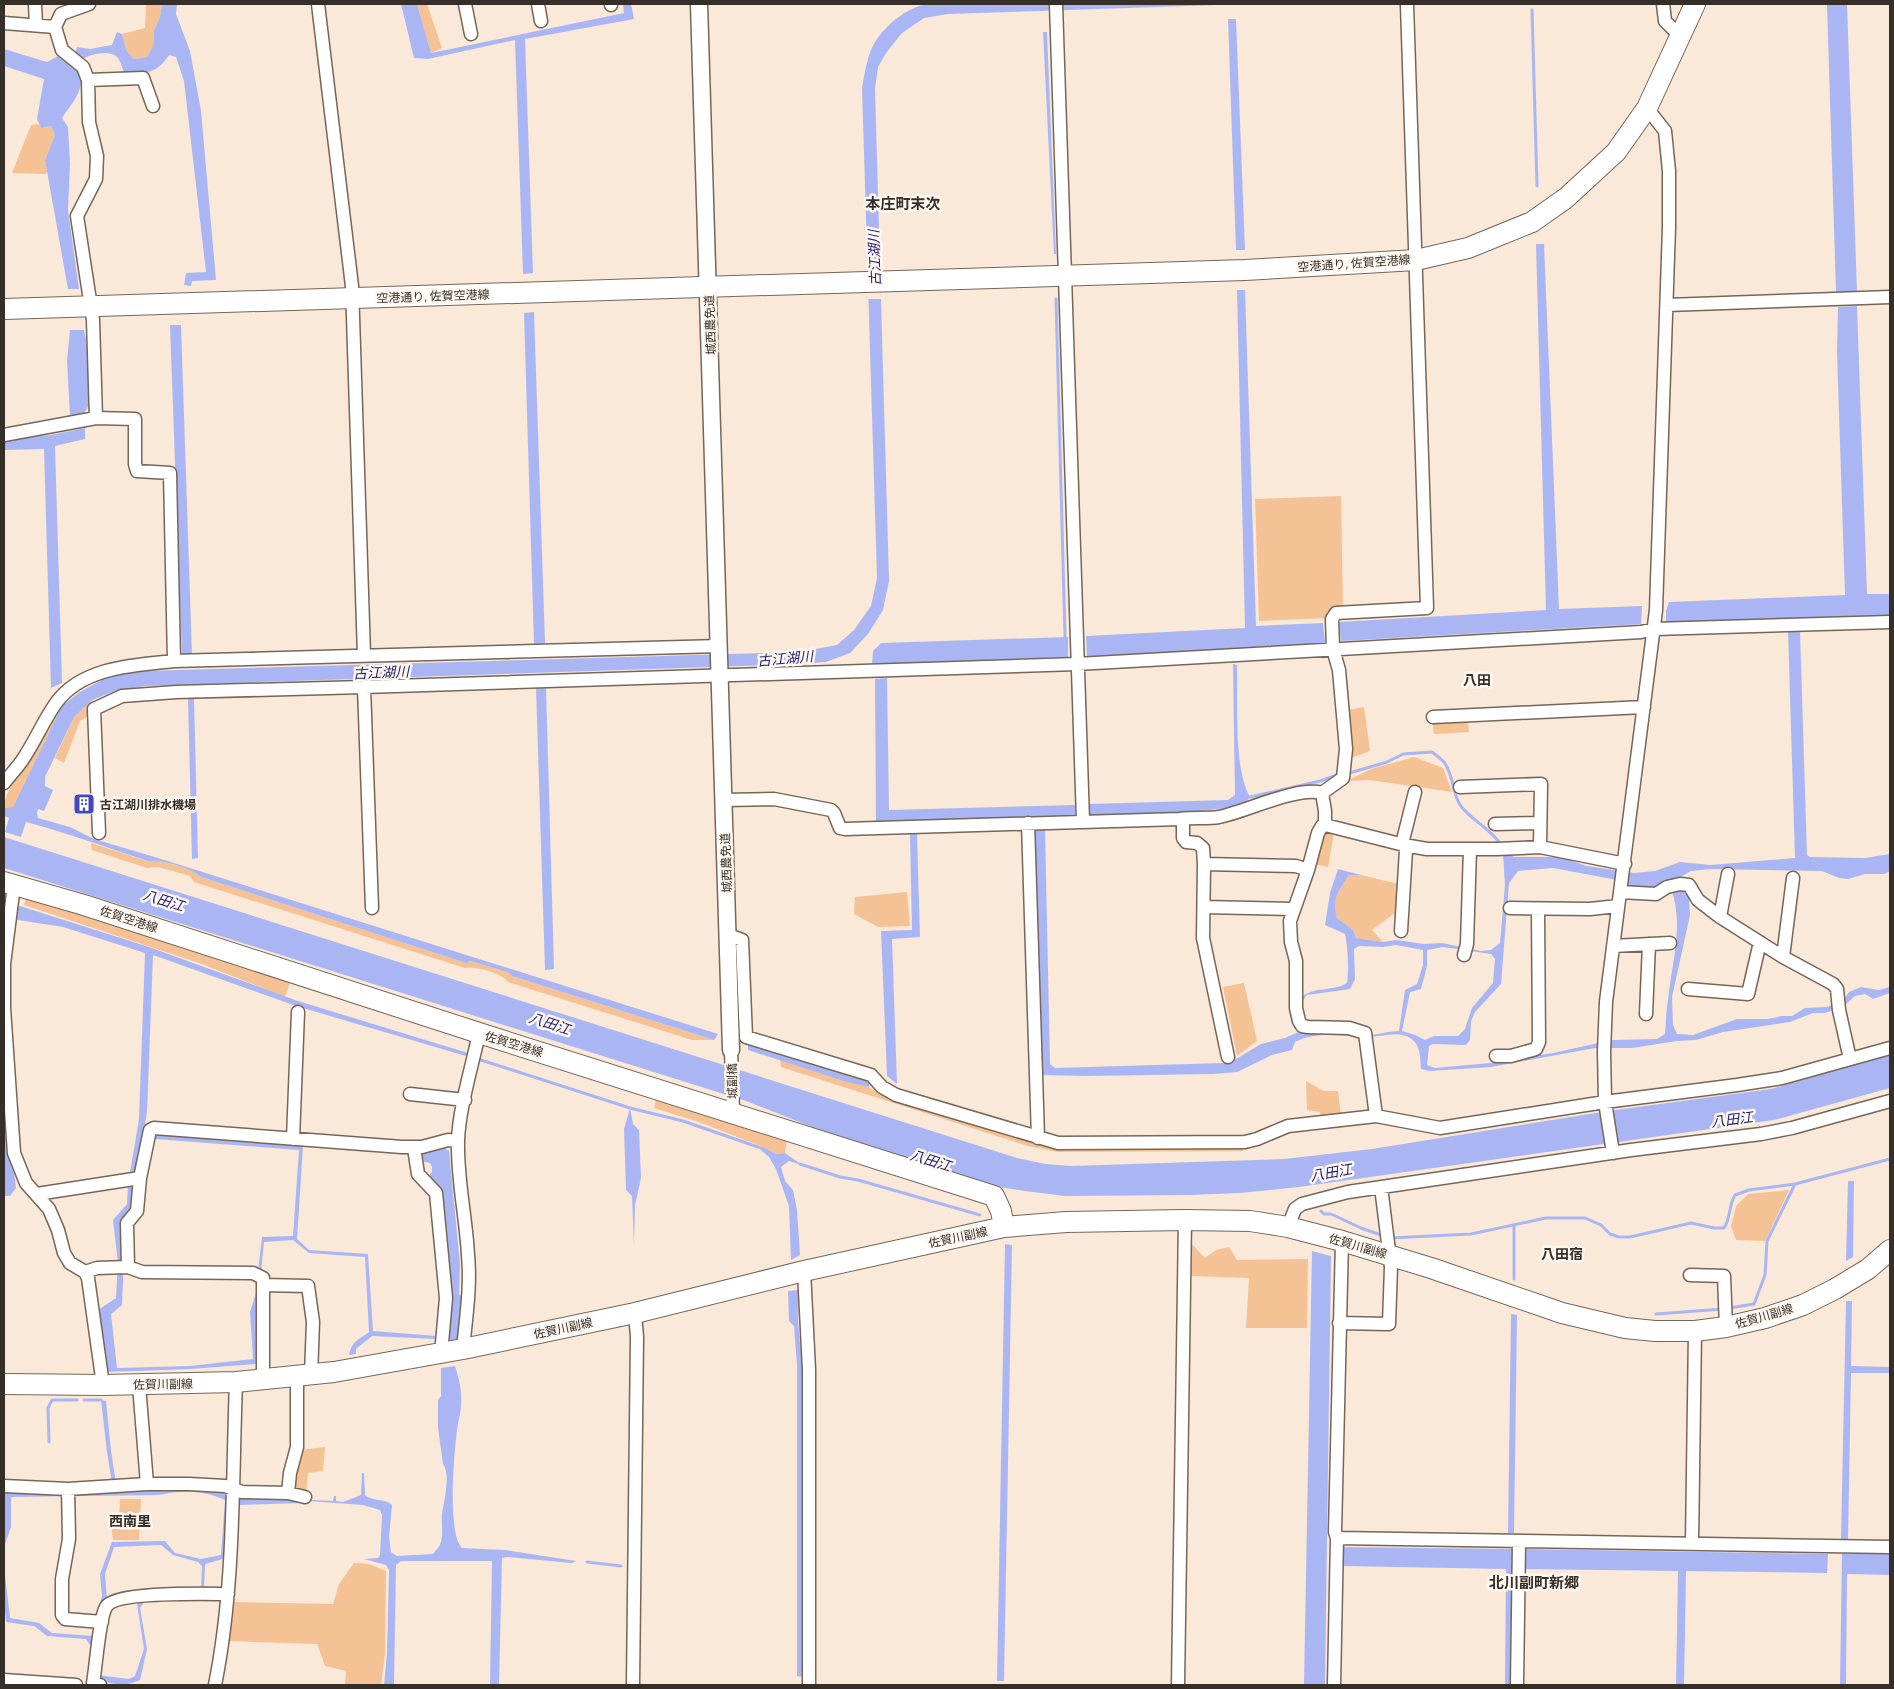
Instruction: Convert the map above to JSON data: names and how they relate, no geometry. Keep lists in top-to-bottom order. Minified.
{"streets":{"main road":["空港通り, 佐賀空港線","佐賀空港線","佐賀川副線"],"street":["城西農免道","城副橋"]},"crossings":[["空港通り, 佐賀空港線","城西農免道"],["城西農免道","城副橋"],["佐賀空港線","城副橋"],["佐賀空港線","佐賀川副線"]],"districts":["本庄町末次","八田","八田宿","西南里","北川副町新郷"],"water":["古江湖川","八田江"],"places":{"building":["古江湖川排水機場"]}}
